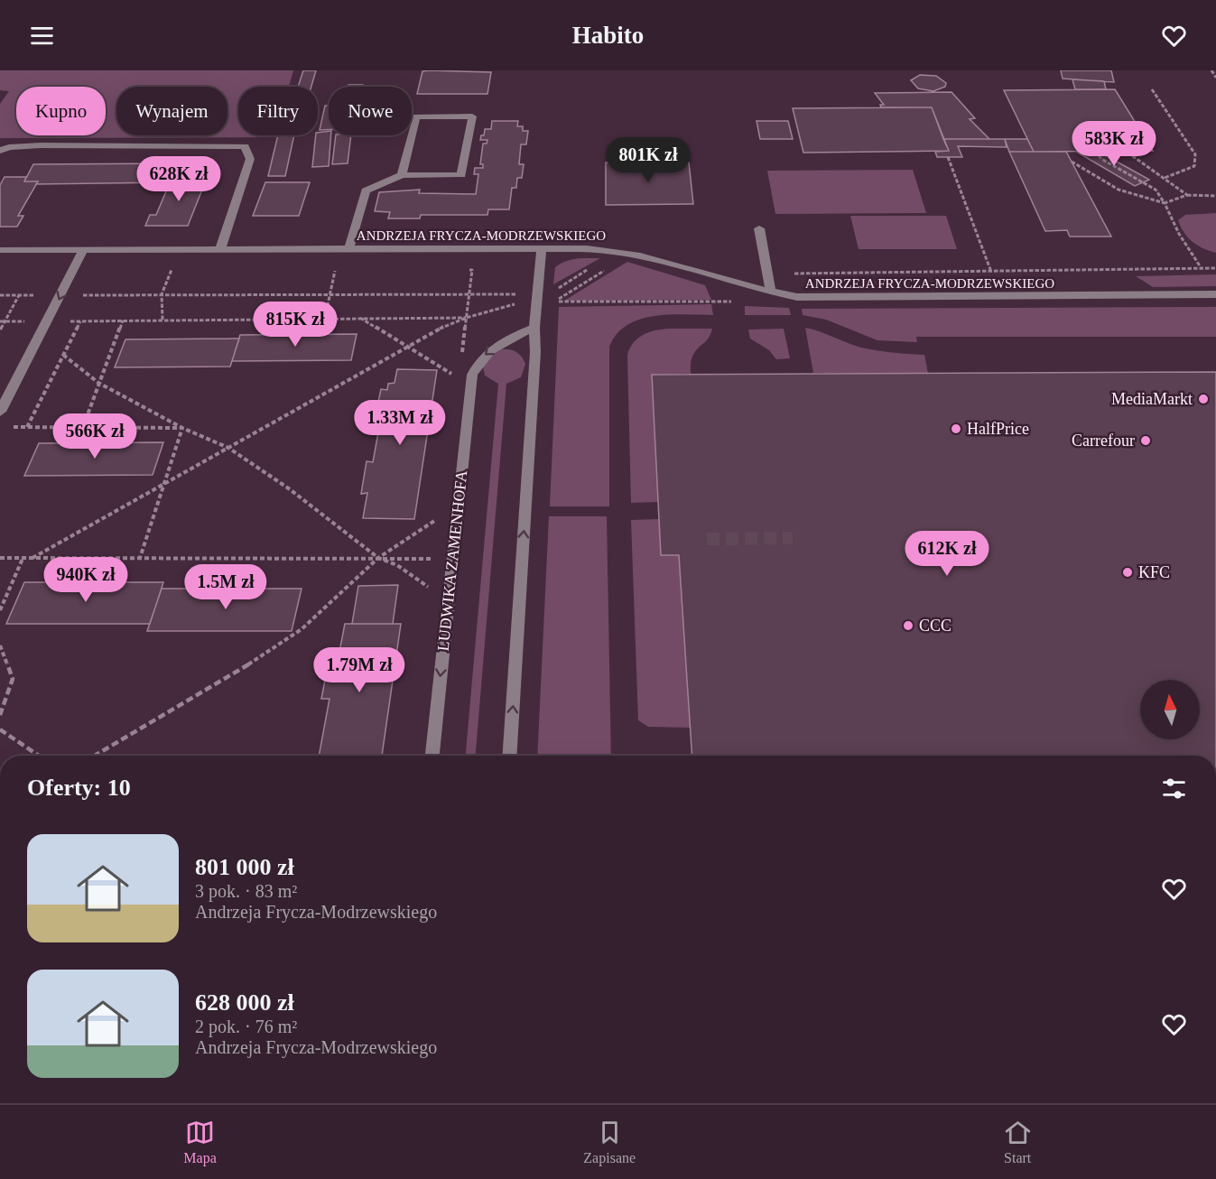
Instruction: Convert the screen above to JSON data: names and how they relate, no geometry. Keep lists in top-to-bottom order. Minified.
{"streets":{"street":["ANDRZEJA FRYCZA-MODRZEWSKIEGO","LUDWIKA ZAMENHOFA"]},"places":["MediaMarkt","HalfPrice","Carrefour","KFC","CCC"],"north":"top","page":{"header":"Habito","chip":["Kupno","Wynajem","Filtry","Nowe"],"price":["583K zł","801K zł","628K zł","815K zł","1.33M zł","566K zł","612K zł","940K zł","1.5M zł","1.79M zł"],"heading":"Oferty: 10","list":[{"name":"801 000 zł","note":"3 pok. · 83 m² · Andrzeja Frycza-Modrzewskiego"},{"name":"628 000 zł","note":"2 pok. · 76 m² · Andrzeja Frycza-Modrzewskiego"}],"tabs":["Mapa","Zapisane","Start"]}}
